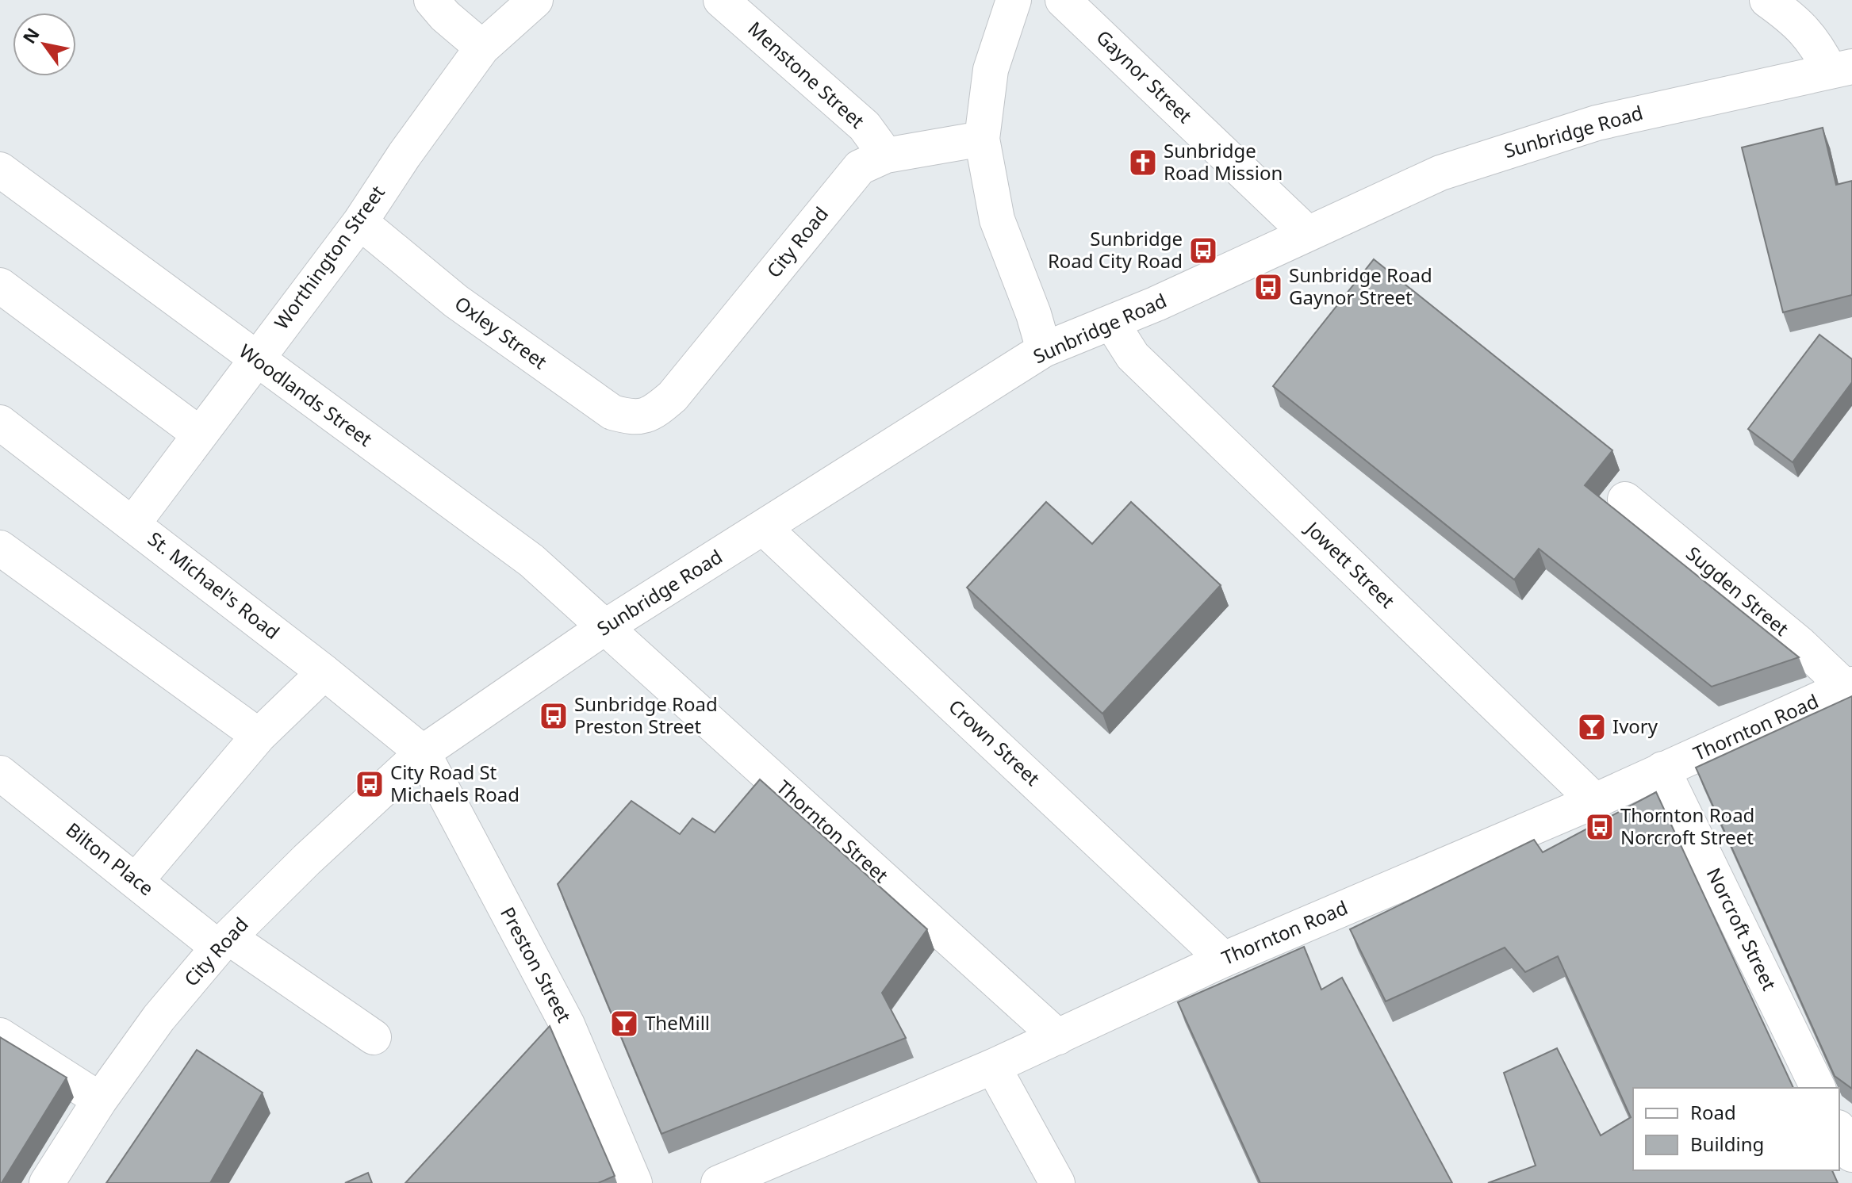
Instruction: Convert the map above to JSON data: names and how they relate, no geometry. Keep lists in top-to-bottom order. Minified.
{"streets":{"street":["Menstone Street","Gaynor Street","Sunbridge Road","City Road","Worthington Street","Oxley Street","Woodlands Street","Jowett Street","St. Michael's Road","Sugden Street","Thornton Road","Crown Street","Thornton Street","Bilton Place","Norcroft Street","Preston Street"]},"crossings":[["Menstone Street","City Road"],["Gaynor Street","Sunbridge Road"],["Sunbridge Road","City Road"],["Sunbridge Road","Woodlands Street"],["Sunbridge Road","Jowett Street"],["Sunbridge Road","St. Michael's Road"],["Sunbridge Road","Crown Street"],["Sunbridge Road","Thornton Street"],["Sunbridge Road","Preston Street"],["City Road","Oxley Street"],["City Road","St. Michael's Road"],["City Road","Bilton Place"],["City Road","Preston Street"],["Worthington Street","Oxley Street"],["Worthington Street","Woodlands Street"],["Worthington Street","St. Michael's Road"],["Woodlands Street","Thornton Street"],["Jowett Street","Thornton Road"],["St. Michael's Road","Preston Street"],["Sugden Street","Thornton Road"],["Thornton Road","Crown Street"],["Thornton Road","Thornton Street"],["Thornton Road","Norcroft Street"]],"places":{"church":["Sunbridge Road Mission"],"bus stop":["Sunbridge Road City Road","Sunbridge Road Gaynor Street","Sunbridge Road Preston Street","City Road St Michaels Road","Thornton Road Norcroft Street"],"bar":["Ivory","TheMill"]},"legend":["Road","Building"],"north":"top left"}
